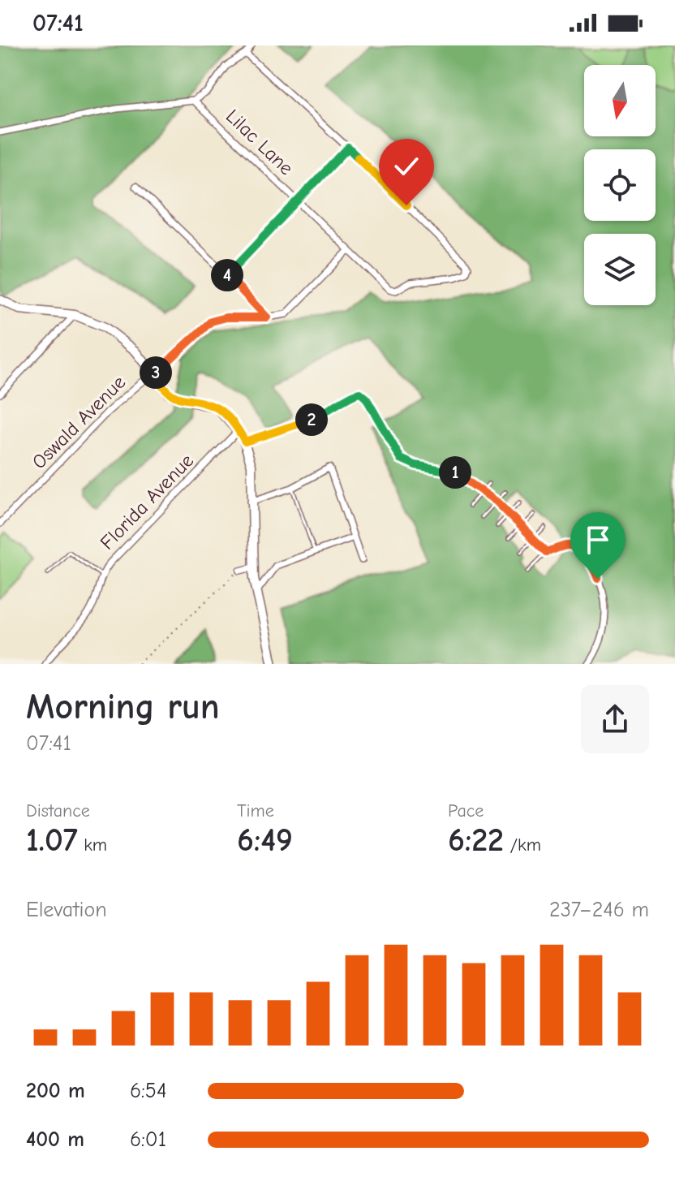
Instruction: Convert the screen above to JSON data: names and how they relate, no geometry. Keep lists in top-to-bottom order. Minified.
{"streets":{"street":["Lilac Lane","Oswald Avenue","Florida Avenue"]},"north":"bottom","page":{"status":"07:41","pins":["4","3","2","1"],"heading":["Morning run","07:41"],"stats":[["Distance","1.07 km"],["Time","6:49"],["Pace","6:22 /km"]],"chart":["Elevation","237–246 m"],"list":[{"name":"200 m","note":"6:54"},{"name":"400 m","note":"6:01"}]}}
